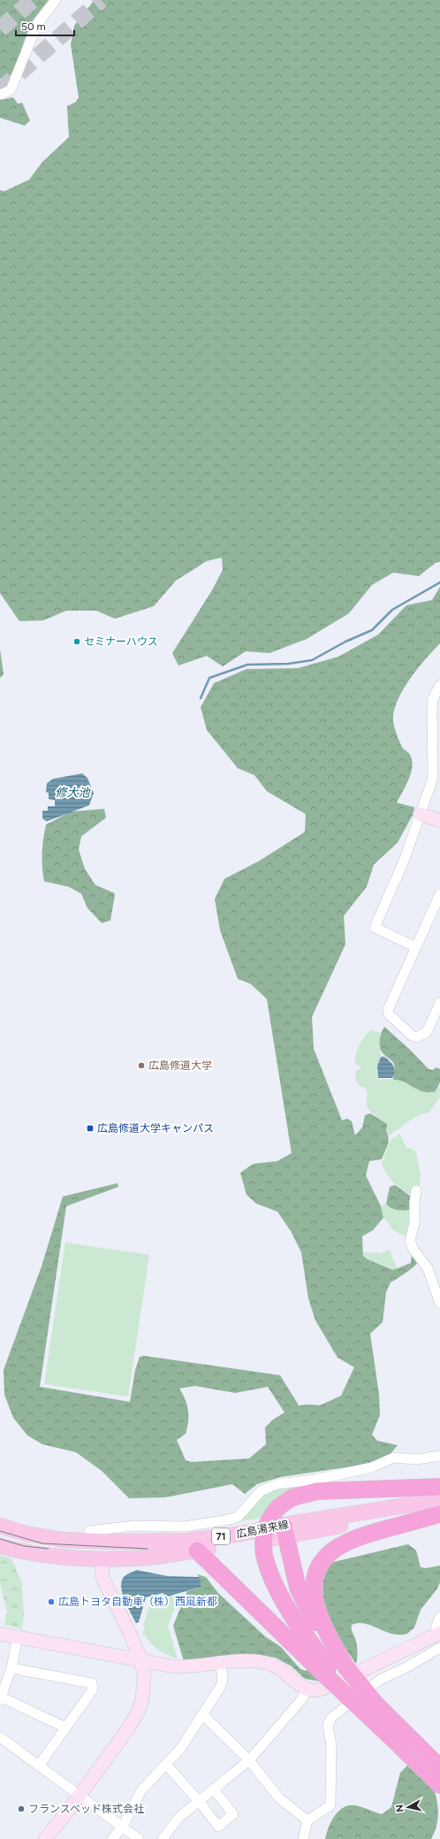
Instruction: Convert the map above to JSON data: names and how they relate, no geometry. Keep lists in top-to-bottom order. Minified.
{"streets":{"main road":["広島湯来線","71"]},"water":["修大池"],"places":{"other":["セミナーハウス","広島修道大学","広島トヨタ自動車（株）西風新都","フランスベッド株式会社"],"transit":["広島修道大学キャンパス"]},"scale_bar":"50 m","north":"left"}
